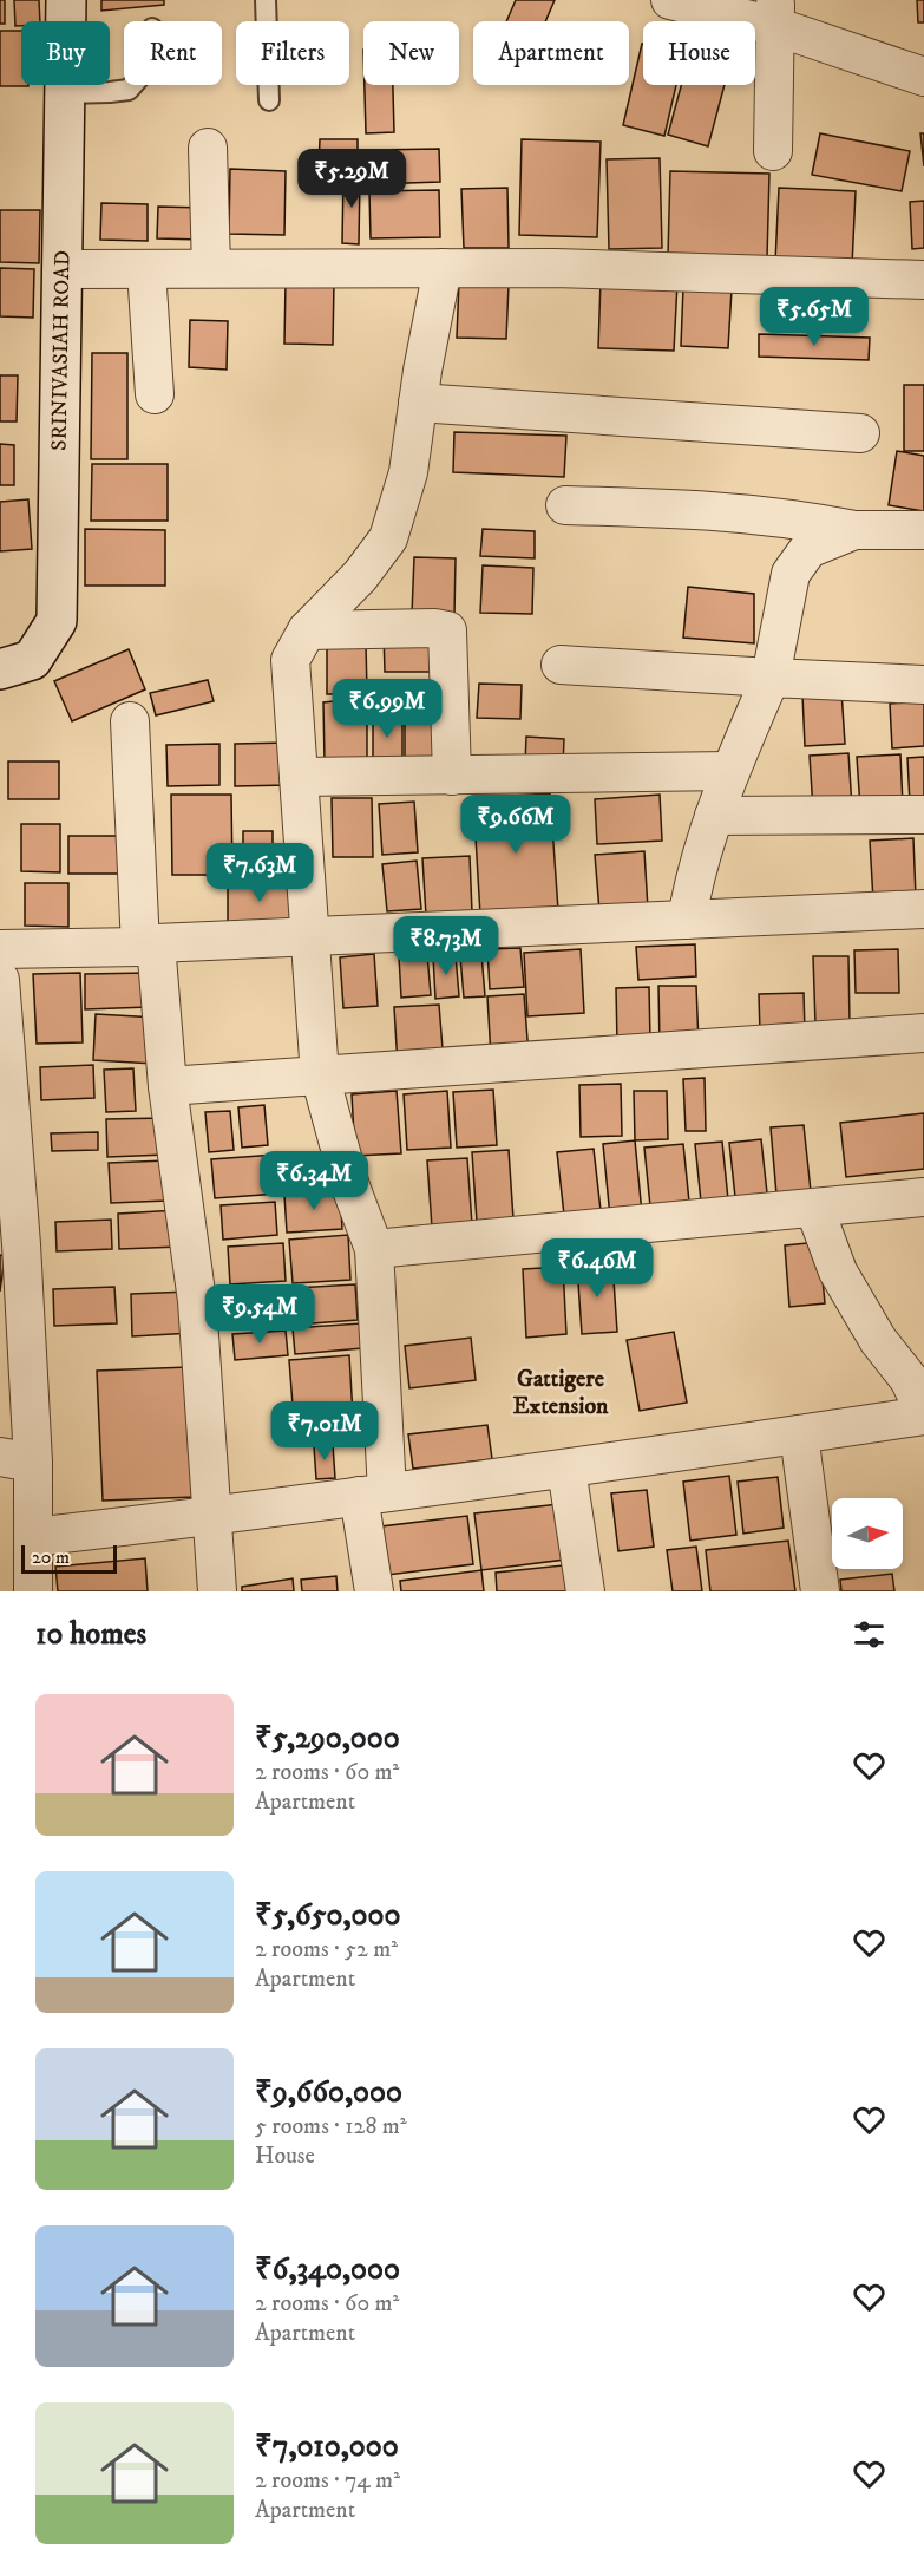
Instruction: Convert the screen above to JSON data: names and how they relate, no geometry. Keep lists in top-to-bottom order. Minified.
{"streets":{"street":["SRINIVASIAH ROAD"]},"districts":["Gattigere Extension"],"scale_bar":"20 m","north":"right","page":{"chip":["Buy","Rent","Filters","New","Apartment","House"],"price":["₹5.29M","₹5.65M","₹6.99M","₹9.66M","₹7.63M","₹8.73M","₹6.34M","₹6.46M","₹9.54M","₹7.01M"],"scale":"20 m","heading":"10 homes","list":[{"name":"₹5,290,000","note":"2 rooms · 60 m² · Apartment"},{"name":"₹5,650,000","note":"2 rooms · 52 m² · Apartment"},{"name":"₹9,660,000","note":"5 rooms · 128 m² · House"},{"name":"₹6,340,000","note":"2 rooms · 60 m² · Apartment"},{"name":"₹7,010,000","note":"2 rooms · 74 m² · Apartment"}]}}
